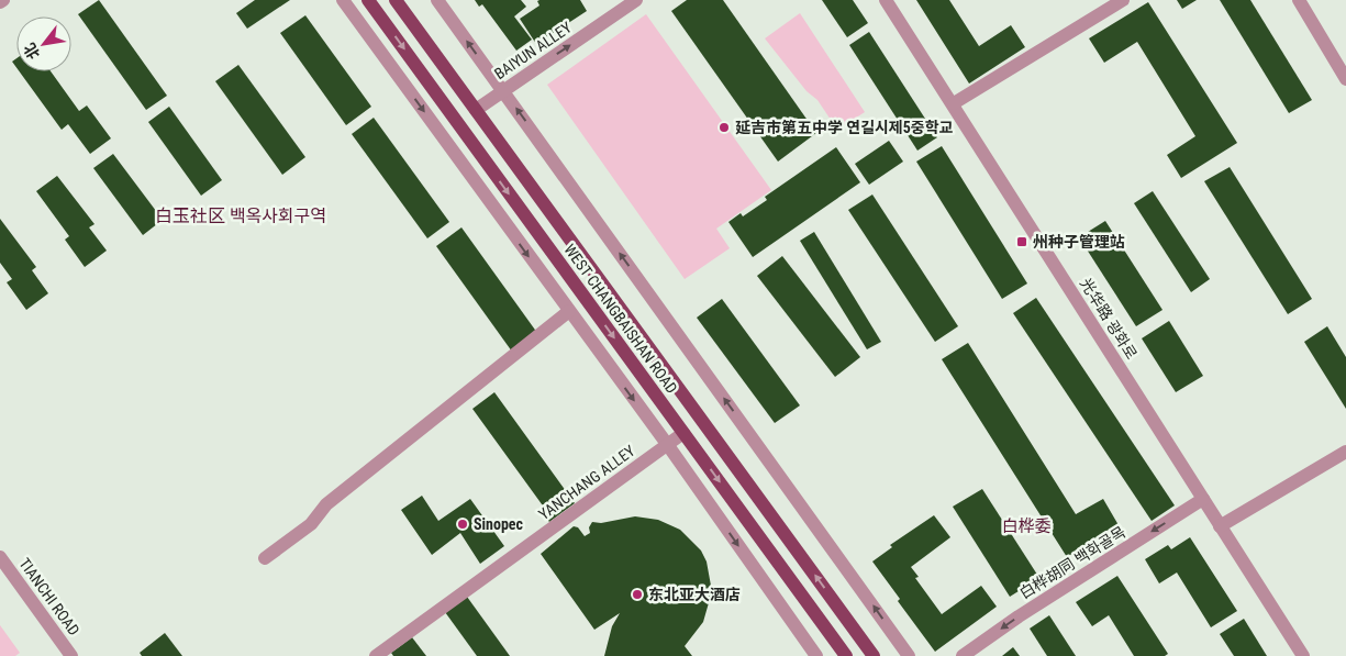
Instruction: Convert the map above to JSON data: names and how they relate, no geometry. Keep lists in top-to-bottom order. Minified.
{"streets":{"main road":["WEST CHANGBAISHAN ROAD"],"street":["BAIYUN ALLEY","光华路 광화로","YANCHANG ALLEY","白桦胡同 백화골목","TIANCHI ROAD"]},"crossings":[["BAIYUN ALLEY","WEST CHANGBAISHAN ROAD"],["WEST CHANGBAISHAN ROAD","YANCHANG ALLEY"],["光华路 광화로","白桦胡同 백화골목"]],"one_way":["BAIYUN ALLEY","白桦胡同 백화골목"],"districts":["白玉社区 백옥사회구역","白桦委"],"places":{"other":["延吉市第五中学 연길시제5중학교","Sinopec","东北亚大酒店"],"transit":["州种子管理站"]},"north":"bottom left"}
